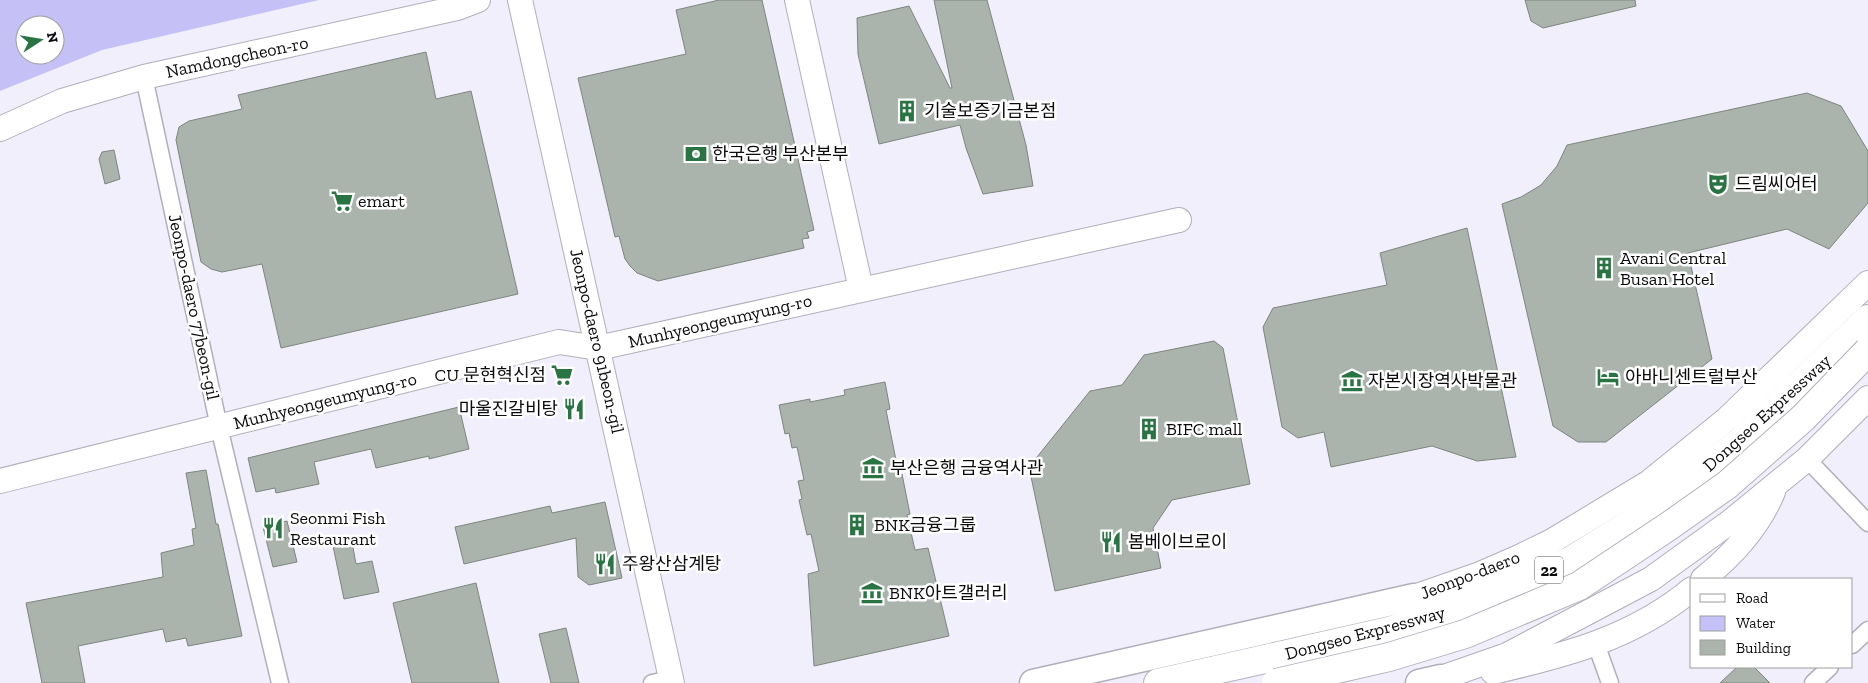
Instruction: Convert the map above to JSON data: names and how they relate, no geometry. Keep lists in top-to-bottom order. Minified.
{"streets":{"highway":["Dongseo Expressway","22"],"main road":["Namdongcheon-ro","Munhyeongeumyung-ro","Jeonpo-daero 91beon-gil","Jeonpo-daero"],"street":["Jeonpo-daero 77beon-gil"]},"crossings":[["Namdongcheon-ro","Jeonpo-daero 77beon-gil"],["Jeonpo-daero 77beon-gil","Munhyeongeumyung-ro"],["Munhyeongeumyung-ro","Jeonpo-daero 91beon-gil"],["Dongseo Expressway","Jeonpo-daero"]],"places":{"building":["기술보증기금본점","Avani Central Busan Hotel","BIFC mall","BNK금융그룹"],"bank":["한국은행 부산본부"],"theatre":["드림씨어터"],"supermarket":["emart","CU 문현혁신점"],"hotel":["아바니센트럴부산"],"museum":["자본시장역사박물관","부산은행 금융역사관","BNK아트갤러리"],"restaurant":["마울진갈비탕","Seonmi Fish Restaurant","봄베이브로이","주왕산삼계탕"]},"legend":["Road","Water","Building"],"north":"right"}
